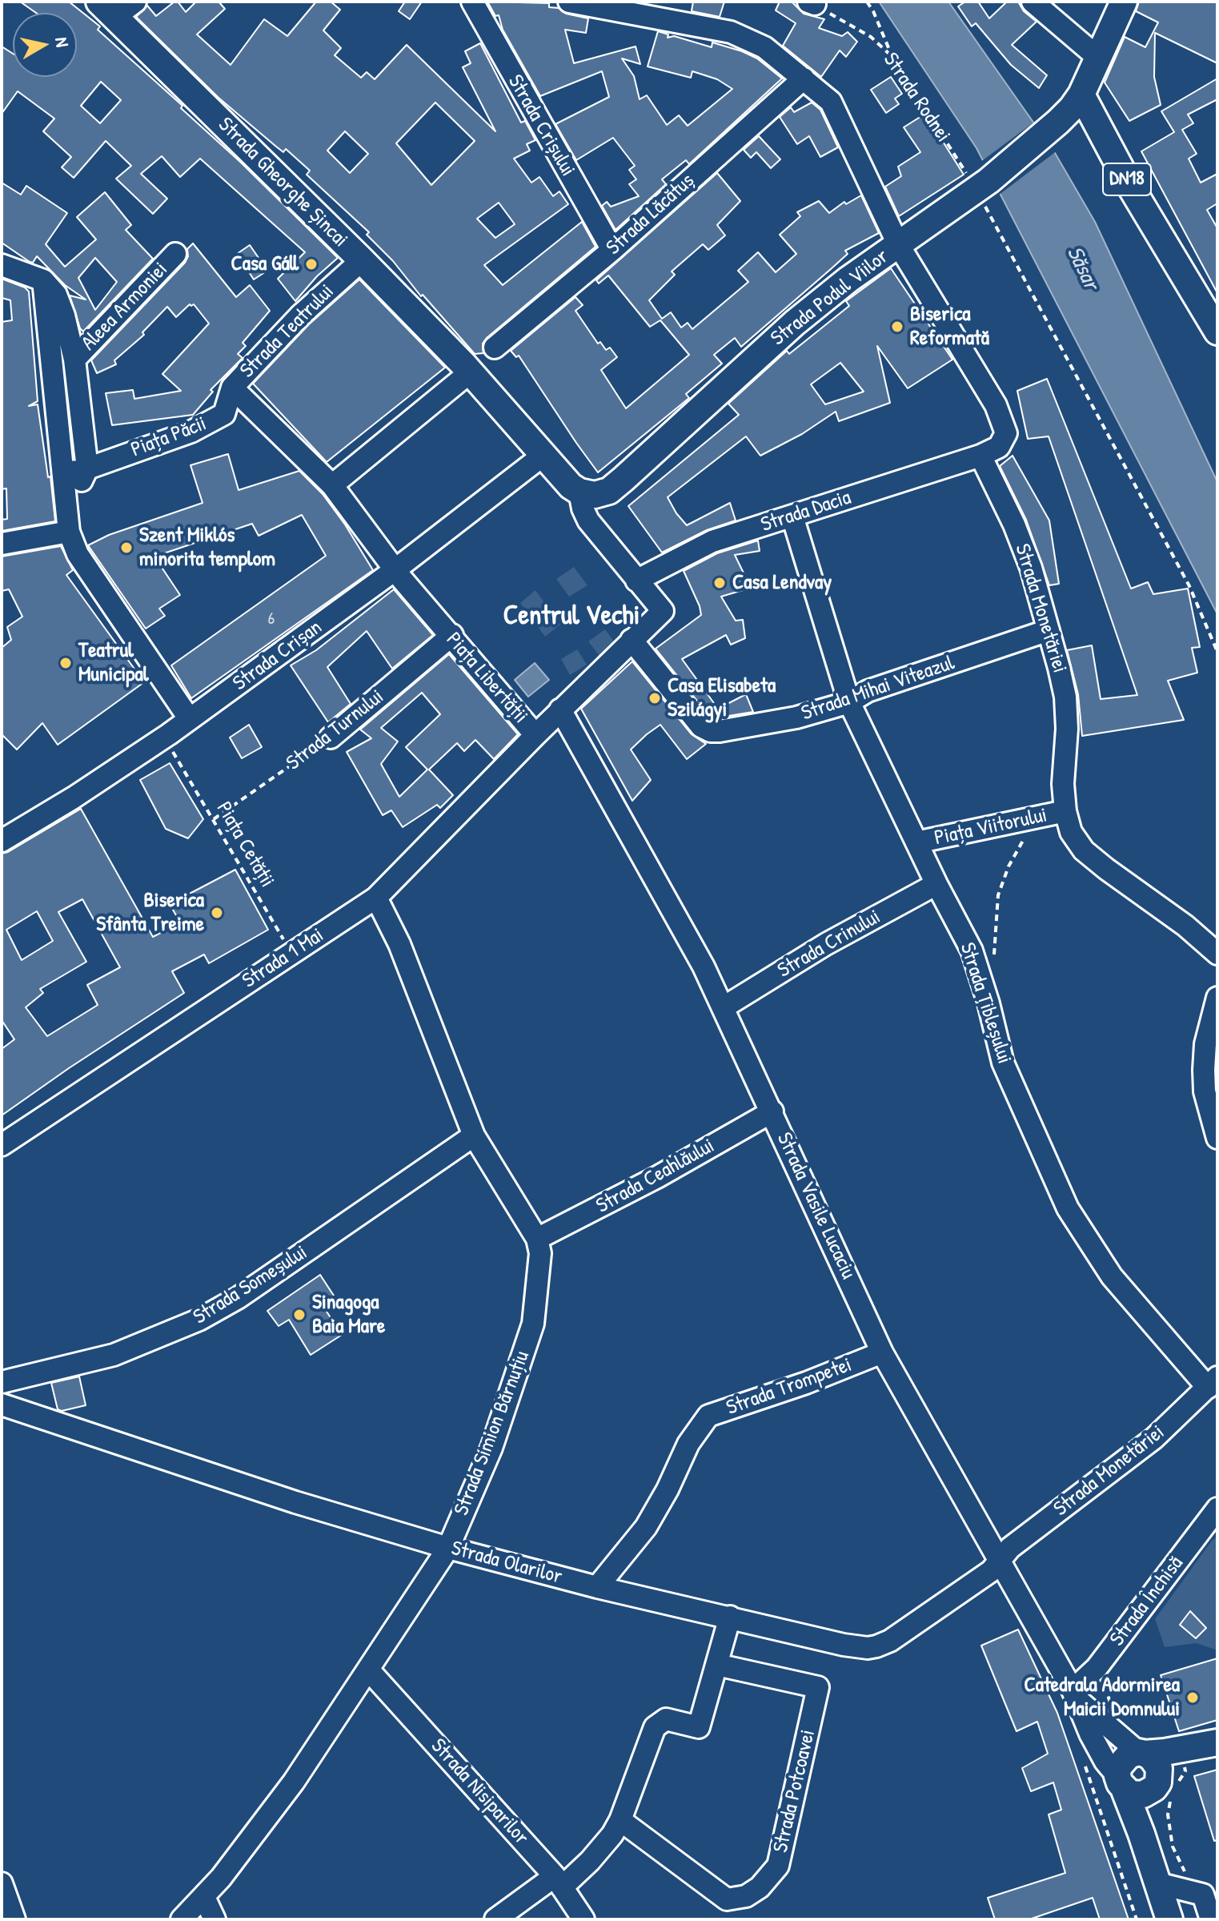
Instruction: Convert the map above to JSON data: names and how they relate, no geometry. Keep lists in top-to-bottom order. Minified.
{"streets":{"main road":["DN18","Strada Gheorghe Șincai","Strada Podul Viilor","Strada Vasile Lucaciu"],"street":["Strada Crișului","Strada Lăcătuș","Aleea Armoniei","Strada Teatrului","Piața Păcii","Strada Dacia","Strada Monetăriei","Strada Crișan","Piața Libertății","Strada Mihai Viteazul","Strada Turnului","Piața Viitorului","Strada Crinului","Strada 1 Mai","Strada Țibleșului","Strada Ceahlăului","Strada Someșului","Strada Trompetei","Strada Simion Bărnuțiu","Strada Olarilor","Strada Închisă","Strada Potcoavei","Strada Nisiparilor"],"path":["Strada Rodnei","Piața Cetății"]},"crossings":[["Strada Rodnei","Strada Podul Viilor"],["Strada Crișului","Strada Lăcătuș"],["DN18","Strada Podul Viilor"],["Strada Gheorghe Șincai","Strada Podul Viilor"],["Strada Gheorghe Șincai","Strada Teatrului"],["Strada Gheorghe Șincai","Strada Crișan"],["Strada Gheorghe Șincai","Piața Libertății"],["Strada Podul Viilor","Piața Libertății"],["Strada Teatrului","Piața Păcii"],["Strada Teatrului","Piața Libertății"],["Strada Dacia","Strada Monetăriei"],["Strada Dacia","Piața Libertății"],["Strada Dacia","Strada Țibleșului"],["Strada Monetăriei","Strada Mihai Viteazul"],["Strada Monetăriei","Piața Viitorului"],["Strada Monetăriei","Strada Țibleșului"],["Strada Monetăriei","Strada Vasile Lucaciu"],["Strada Monetăriei","Strada Olarilor"],["Strada Crișan","Piața Libertății"],["Piața Libertății","Strada Mihai Viteazul"],["Piața Libertății","Strada Turnului"],["Piața Libertății","Strada 1 Mai"],["Piața Libertății","Strada Vasile Lucaciu"],["Strada Mihai Viteazul","Strada Țibleșului"],["Strada Turnului","Piața Cetății"],["Piața Viitorului","Strada Țibleșului"],["Piața Cetății","Strada 1 Mai"],["Strada Crinului","Strada Țibleșului"],["Strada Crinului","Strada Vasile Lucaciu"],["Strada 1 Mai","Strada Simion Bărnuțiu"],["Strada Ceahlăului","Strada Vasile Lucaciu"],["Strada Ceahlăului","Strada Simion Bărnuțiu"],["Strada Vasile Lucaciu","Strada Trompetei"],["Strada Vasile Lucaciu","Strada Olarilor"],["Strada Vasile Lucaciu","Strada Închisă"],["Strada Someșului","Strada Simion Bărnuțiu"],["Strada Trompetei","Strada Olarilor"],["Strada Simion Bărnuțiu","Strada Olarilor"],["Strada Simion Bărnuțiu","Strada Nisiparilor"]],"districts":["Centrul Vechi"],"water":["Săsar"],"places":["Casa Gáll","Biserica Reformată","Szent Miklós minorita templom","Casa Lendvay","Teatrul Municipal","Casa Elisabeta Szilágyi","Biserica Sfânta Treime","Sinagoga Baia Mare","Catedrala Adormirea Maicii Domnului"],"house_numbers":["6"],"north":"right"}
